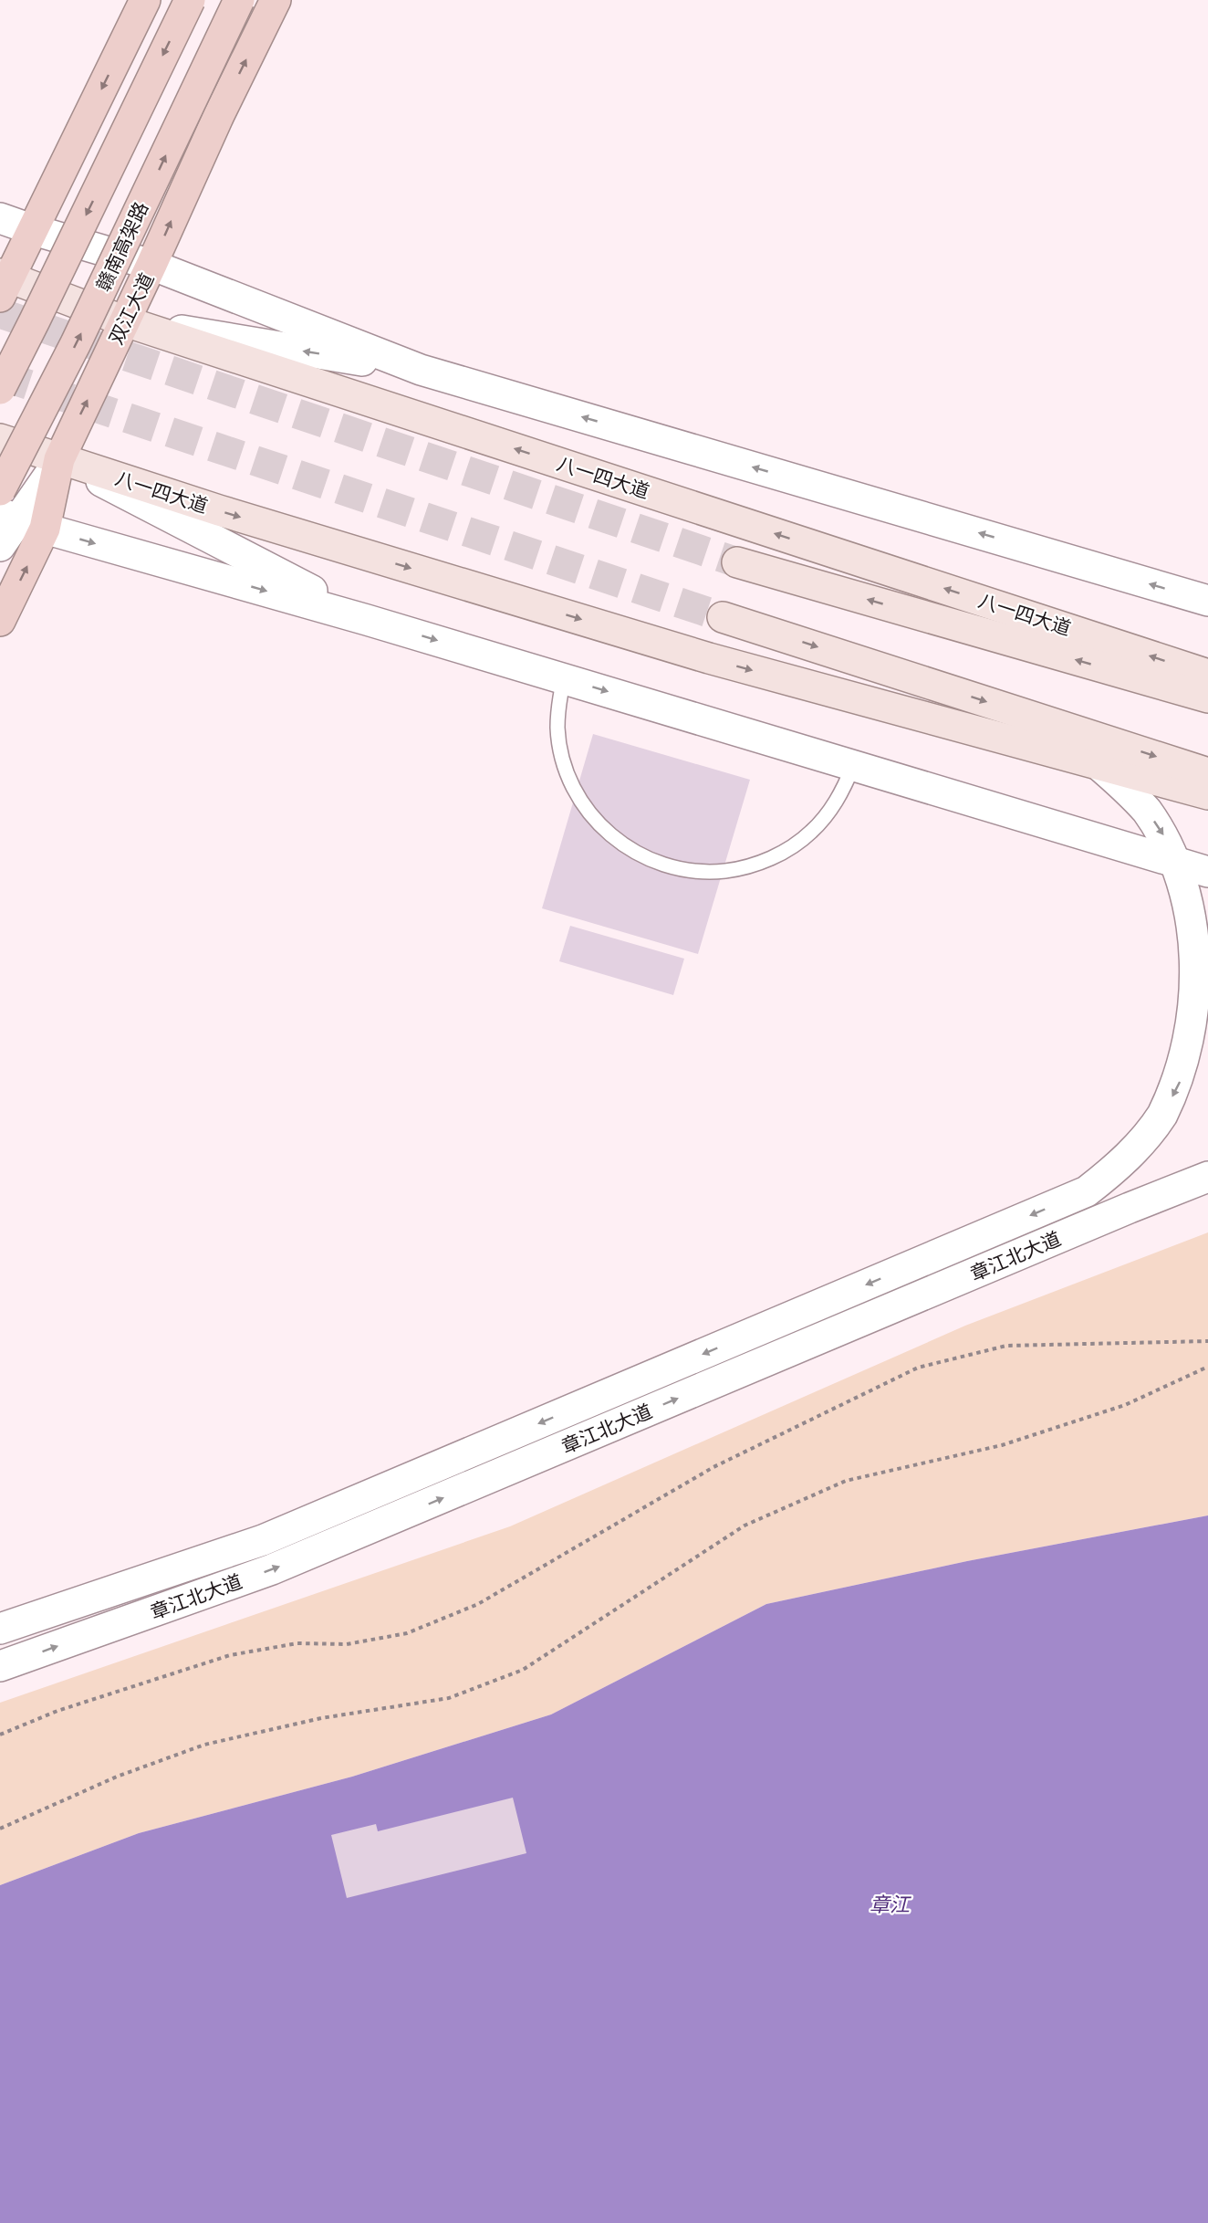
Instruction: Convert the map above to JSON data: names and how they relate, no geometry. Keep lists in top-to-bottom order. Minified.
{"streets":{"highway":["赣南高架路","双江大道"],"main road":["八一四大道"],"street":["章江北大道"]},"crossings":[["双江大道","八一四大道"],["八一四大道","章江北大道"]],"water":["章江"]}
